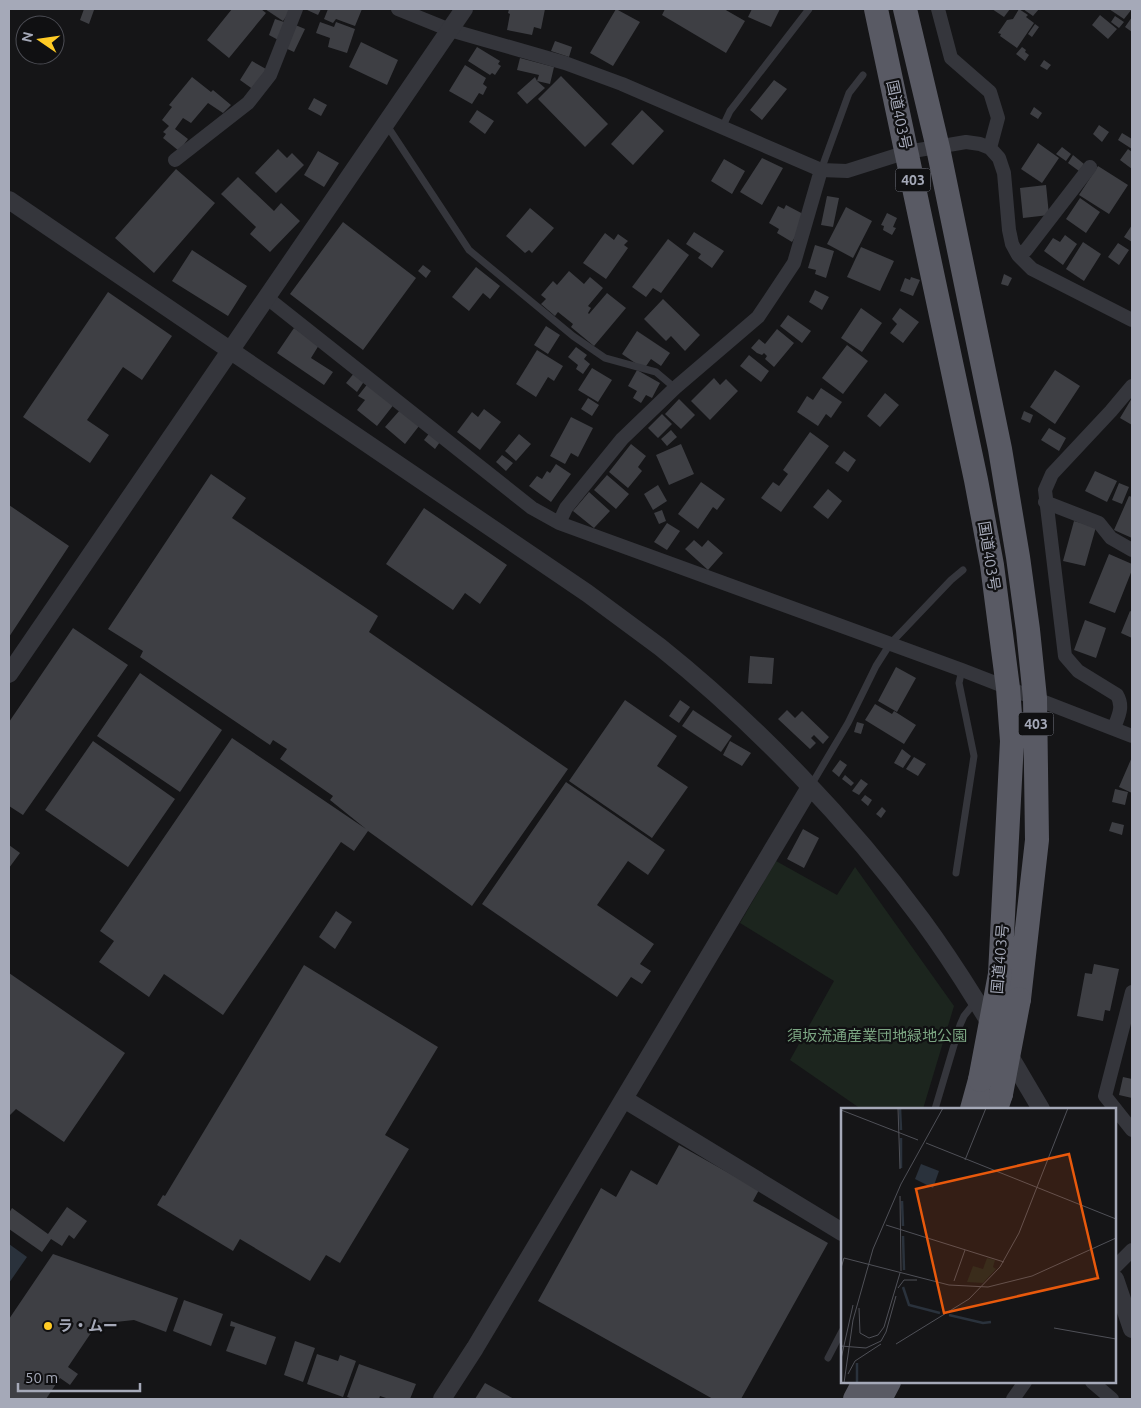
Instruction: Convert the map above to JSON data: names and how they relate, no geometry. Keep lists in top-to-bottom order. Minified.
{"streets":{"highway":["国道403号","403"]},"parks":["須坂流通産業団地緑地公園"],"places":["ラ・ムー"],"scale_bar":"50 m","north":"left"}
